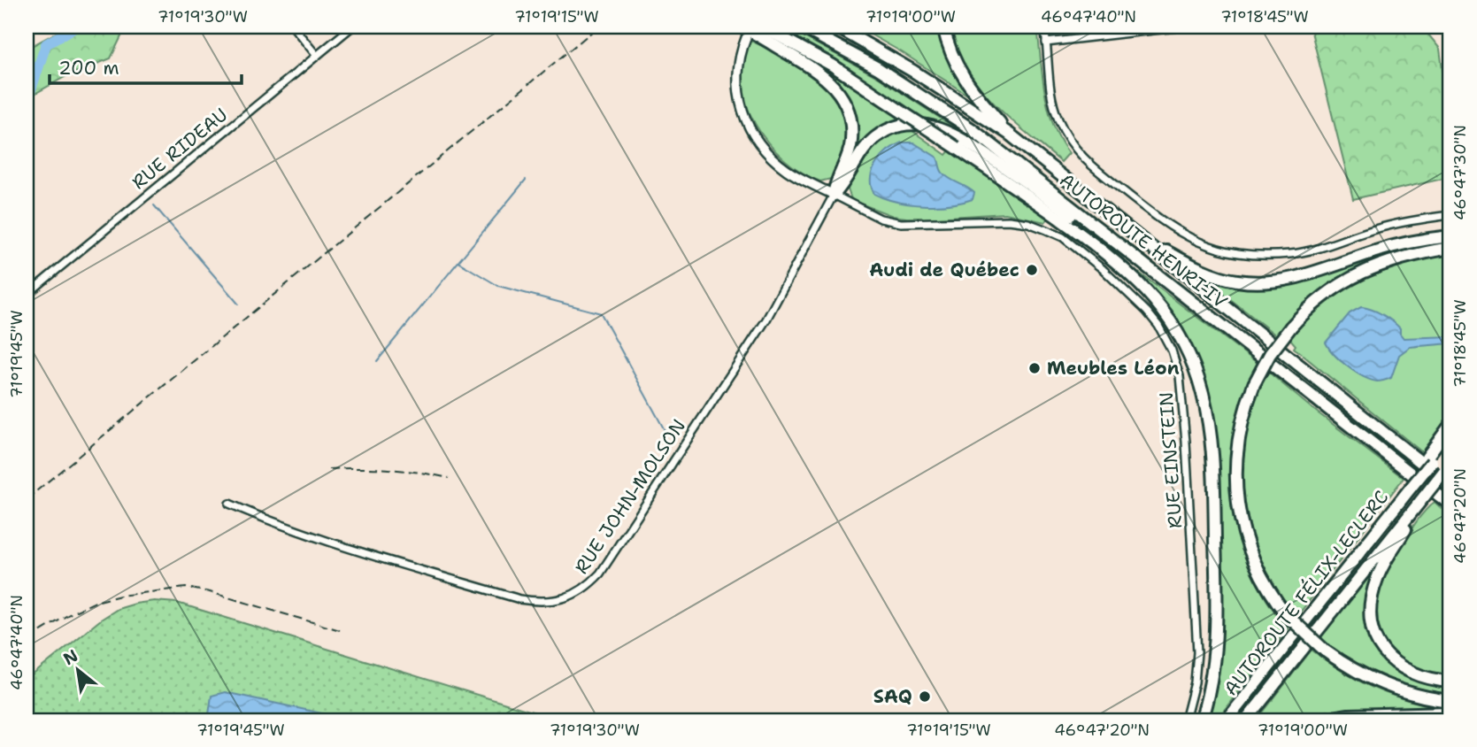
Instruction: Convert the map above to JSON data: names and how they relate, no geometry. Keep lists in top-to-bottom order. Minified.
{"streets":{"highway":["AUTOROUTE HENRI-IV","AUTOROUTE FÉLIX-LECLERC"],"street":["RUE RIDEAU","RUE EINSTEIN","RUE JOHN-MOLSON"]},"crossings":[["RUE EINSTEIN","RUE JOHN-MOLSON"]],"places":["Audi de Québec","Meubles Léon","SAQ"],"scale_bar":"200 m","north":"top left","coordinates":["71°19'30\"W","71°19'15\"W","71°19'00\"W","46°47'40\"N","71°18'45\"W","46°47'30\"N","71°19'45\"W","46°47'20\"N"]}
